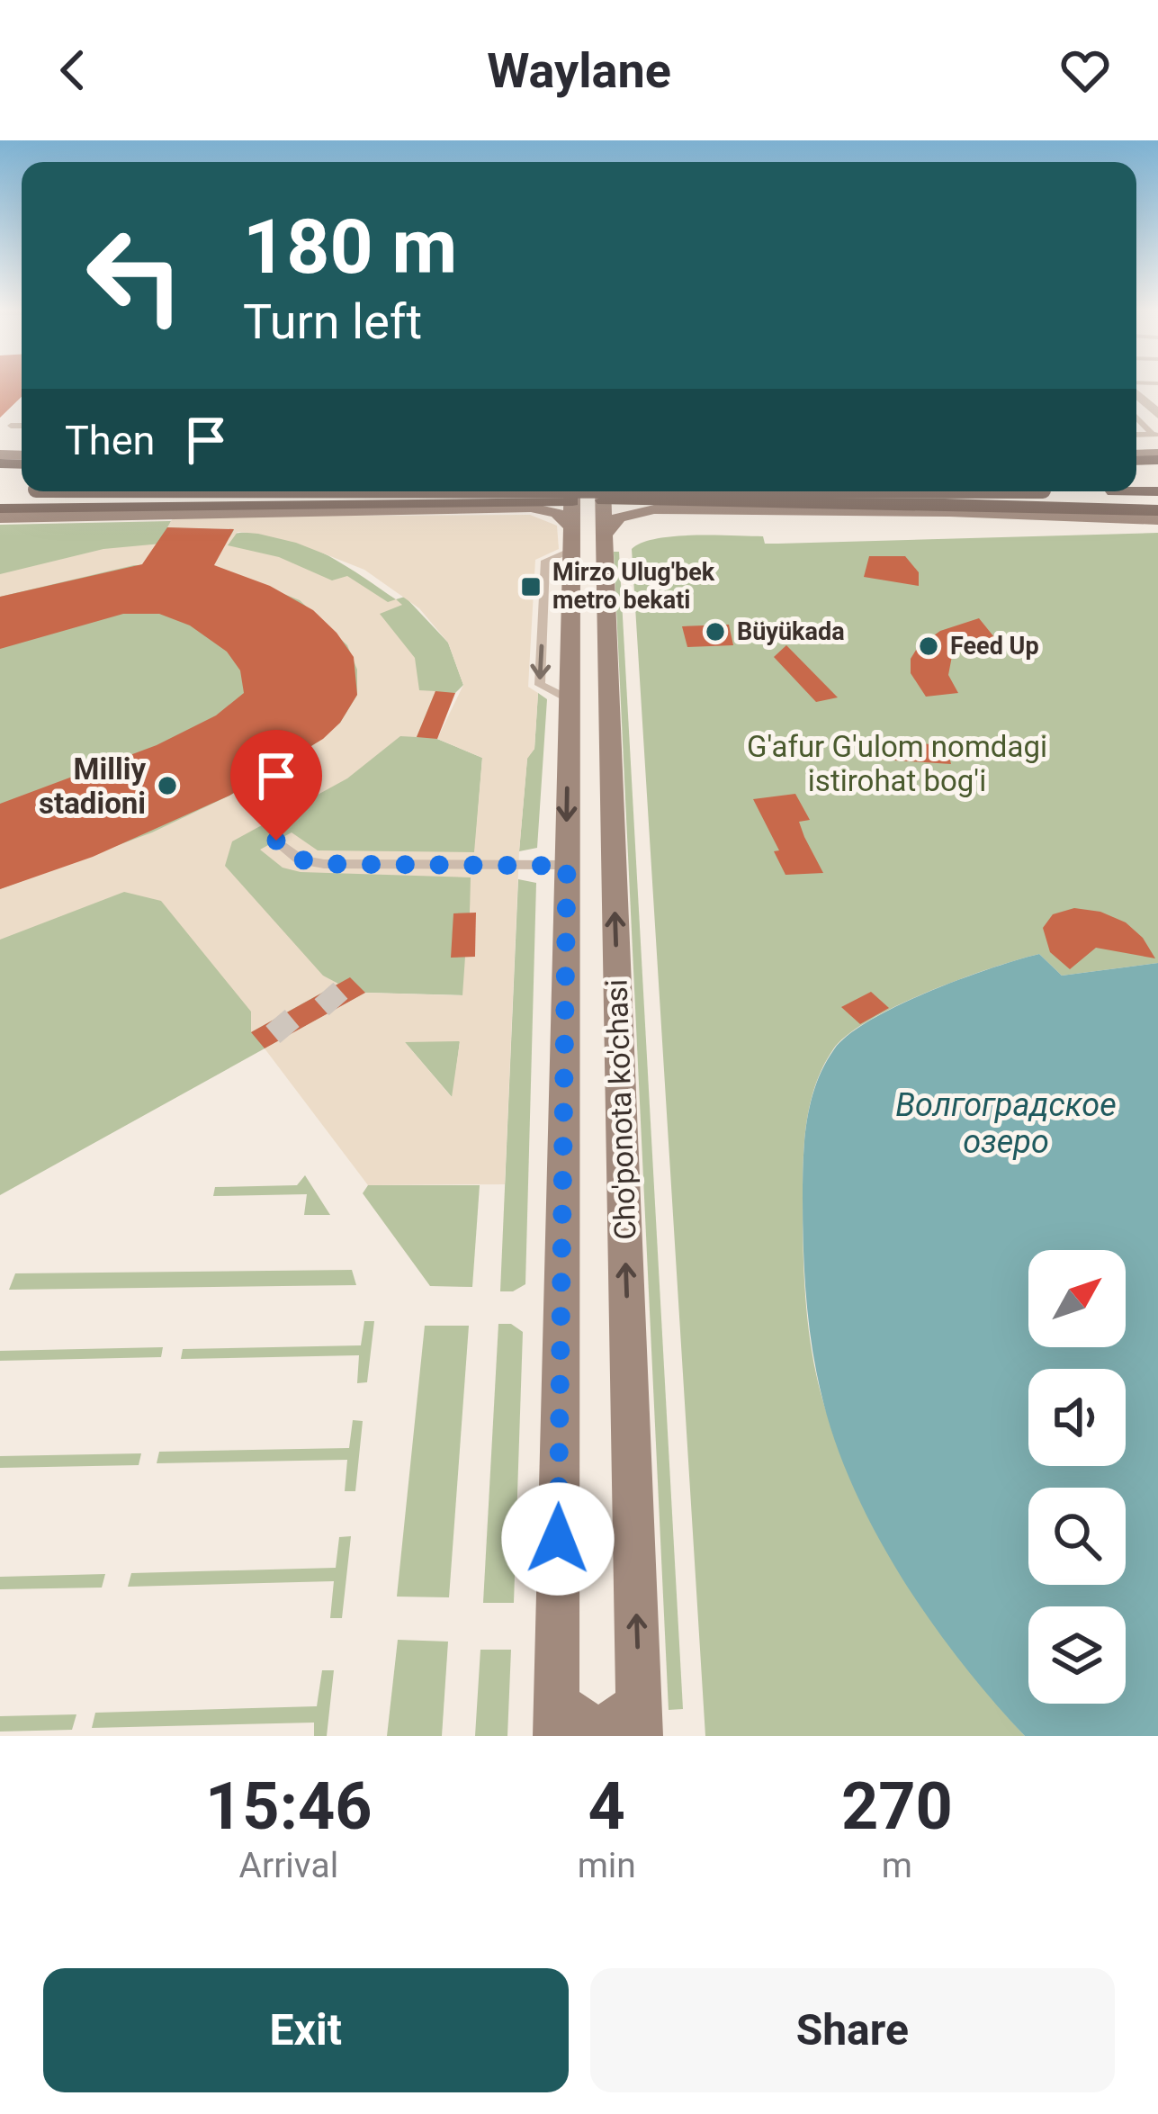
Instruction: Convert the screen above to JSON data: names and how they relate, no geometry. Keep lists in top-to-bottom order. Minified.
{"streets":{"main road":["Cho'ponota ko'chasi"]},"water":["Волгоградское озеро"],"parks":["G'afur G'ulom nomdagi istirohat bog'i"],"places":{"transit":["Mirzo Ulug'bek metro bekati"],"other":["Büyükada","Feed Up","Milliy stadioni"]},"north":"top right","page":{"header":"Waylane","turn":["180 m","Turn left"],"then":"Then","eta":["15:46","Arrival","4","min","270","m"],"buttons":["Exit","Share"]}}
